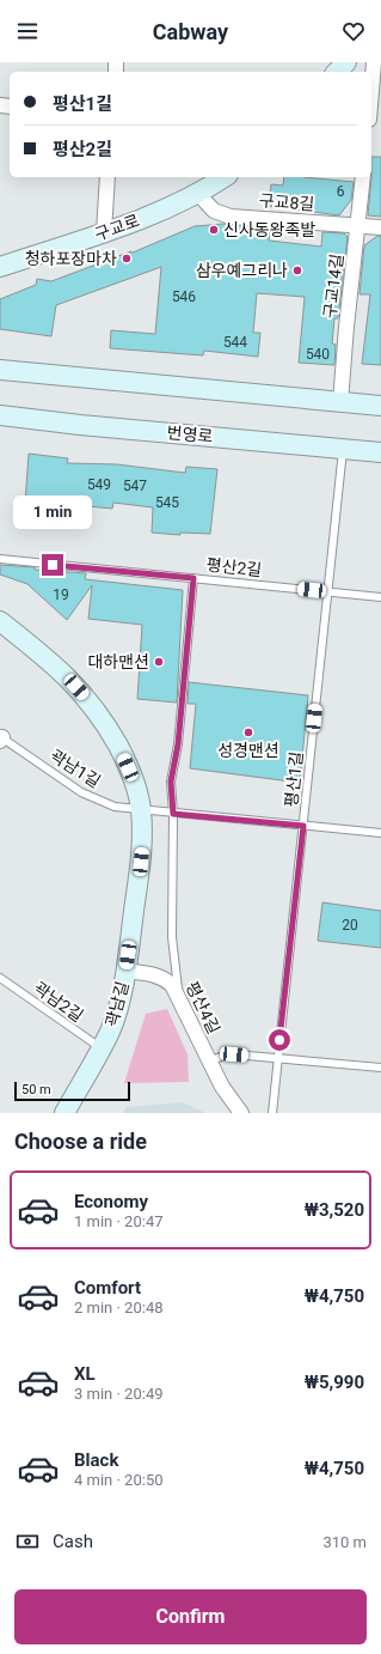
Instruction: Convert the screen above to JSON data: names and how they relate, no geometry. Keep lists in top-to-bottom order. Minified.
{"streets":{"main road":["구교로","번영로","곽남길"],"street":["구교8길","구교14길","평산4길"],"lane":["평산2길","곽남1길","평산1길","곽남2길"]},"crossings":[["구교8길","구교로"],["구교8길","구교14길"],["번영로","평산1길"],["평산2길","평산1길"],["곽남1길","평산1길"],["곽남1길","곽남길"],["곽남2길","곽남길"],["곽남길","평산4길"]],"places":["신사동왕족발","청하포장마차","삼우예그리나","대하맨션","성경맨션"],"house_numbers":["6","546","544","540","549","547","545","19","20"],"scale_bar":"50 m","page":{"header":"Cabway","banner":["평산1길","평산2길"],"bubble":"1 min","scale":"50 m","heading":"Choose a ride","list":[{"name":"Economy","note":"1 min · 20:47","value":"₩3,520"},{"name":"Comfort","note":"2 min · 20:48","value":"₩4,750"},{"name":"XL","note":"3 min · 20:49","value":"₩5,990"},{"name":"Black","note":"4 min · 20:50","value":"₩4,750"}],"pay":["Cash","310 m"],"buttons":"Confirm"}}
